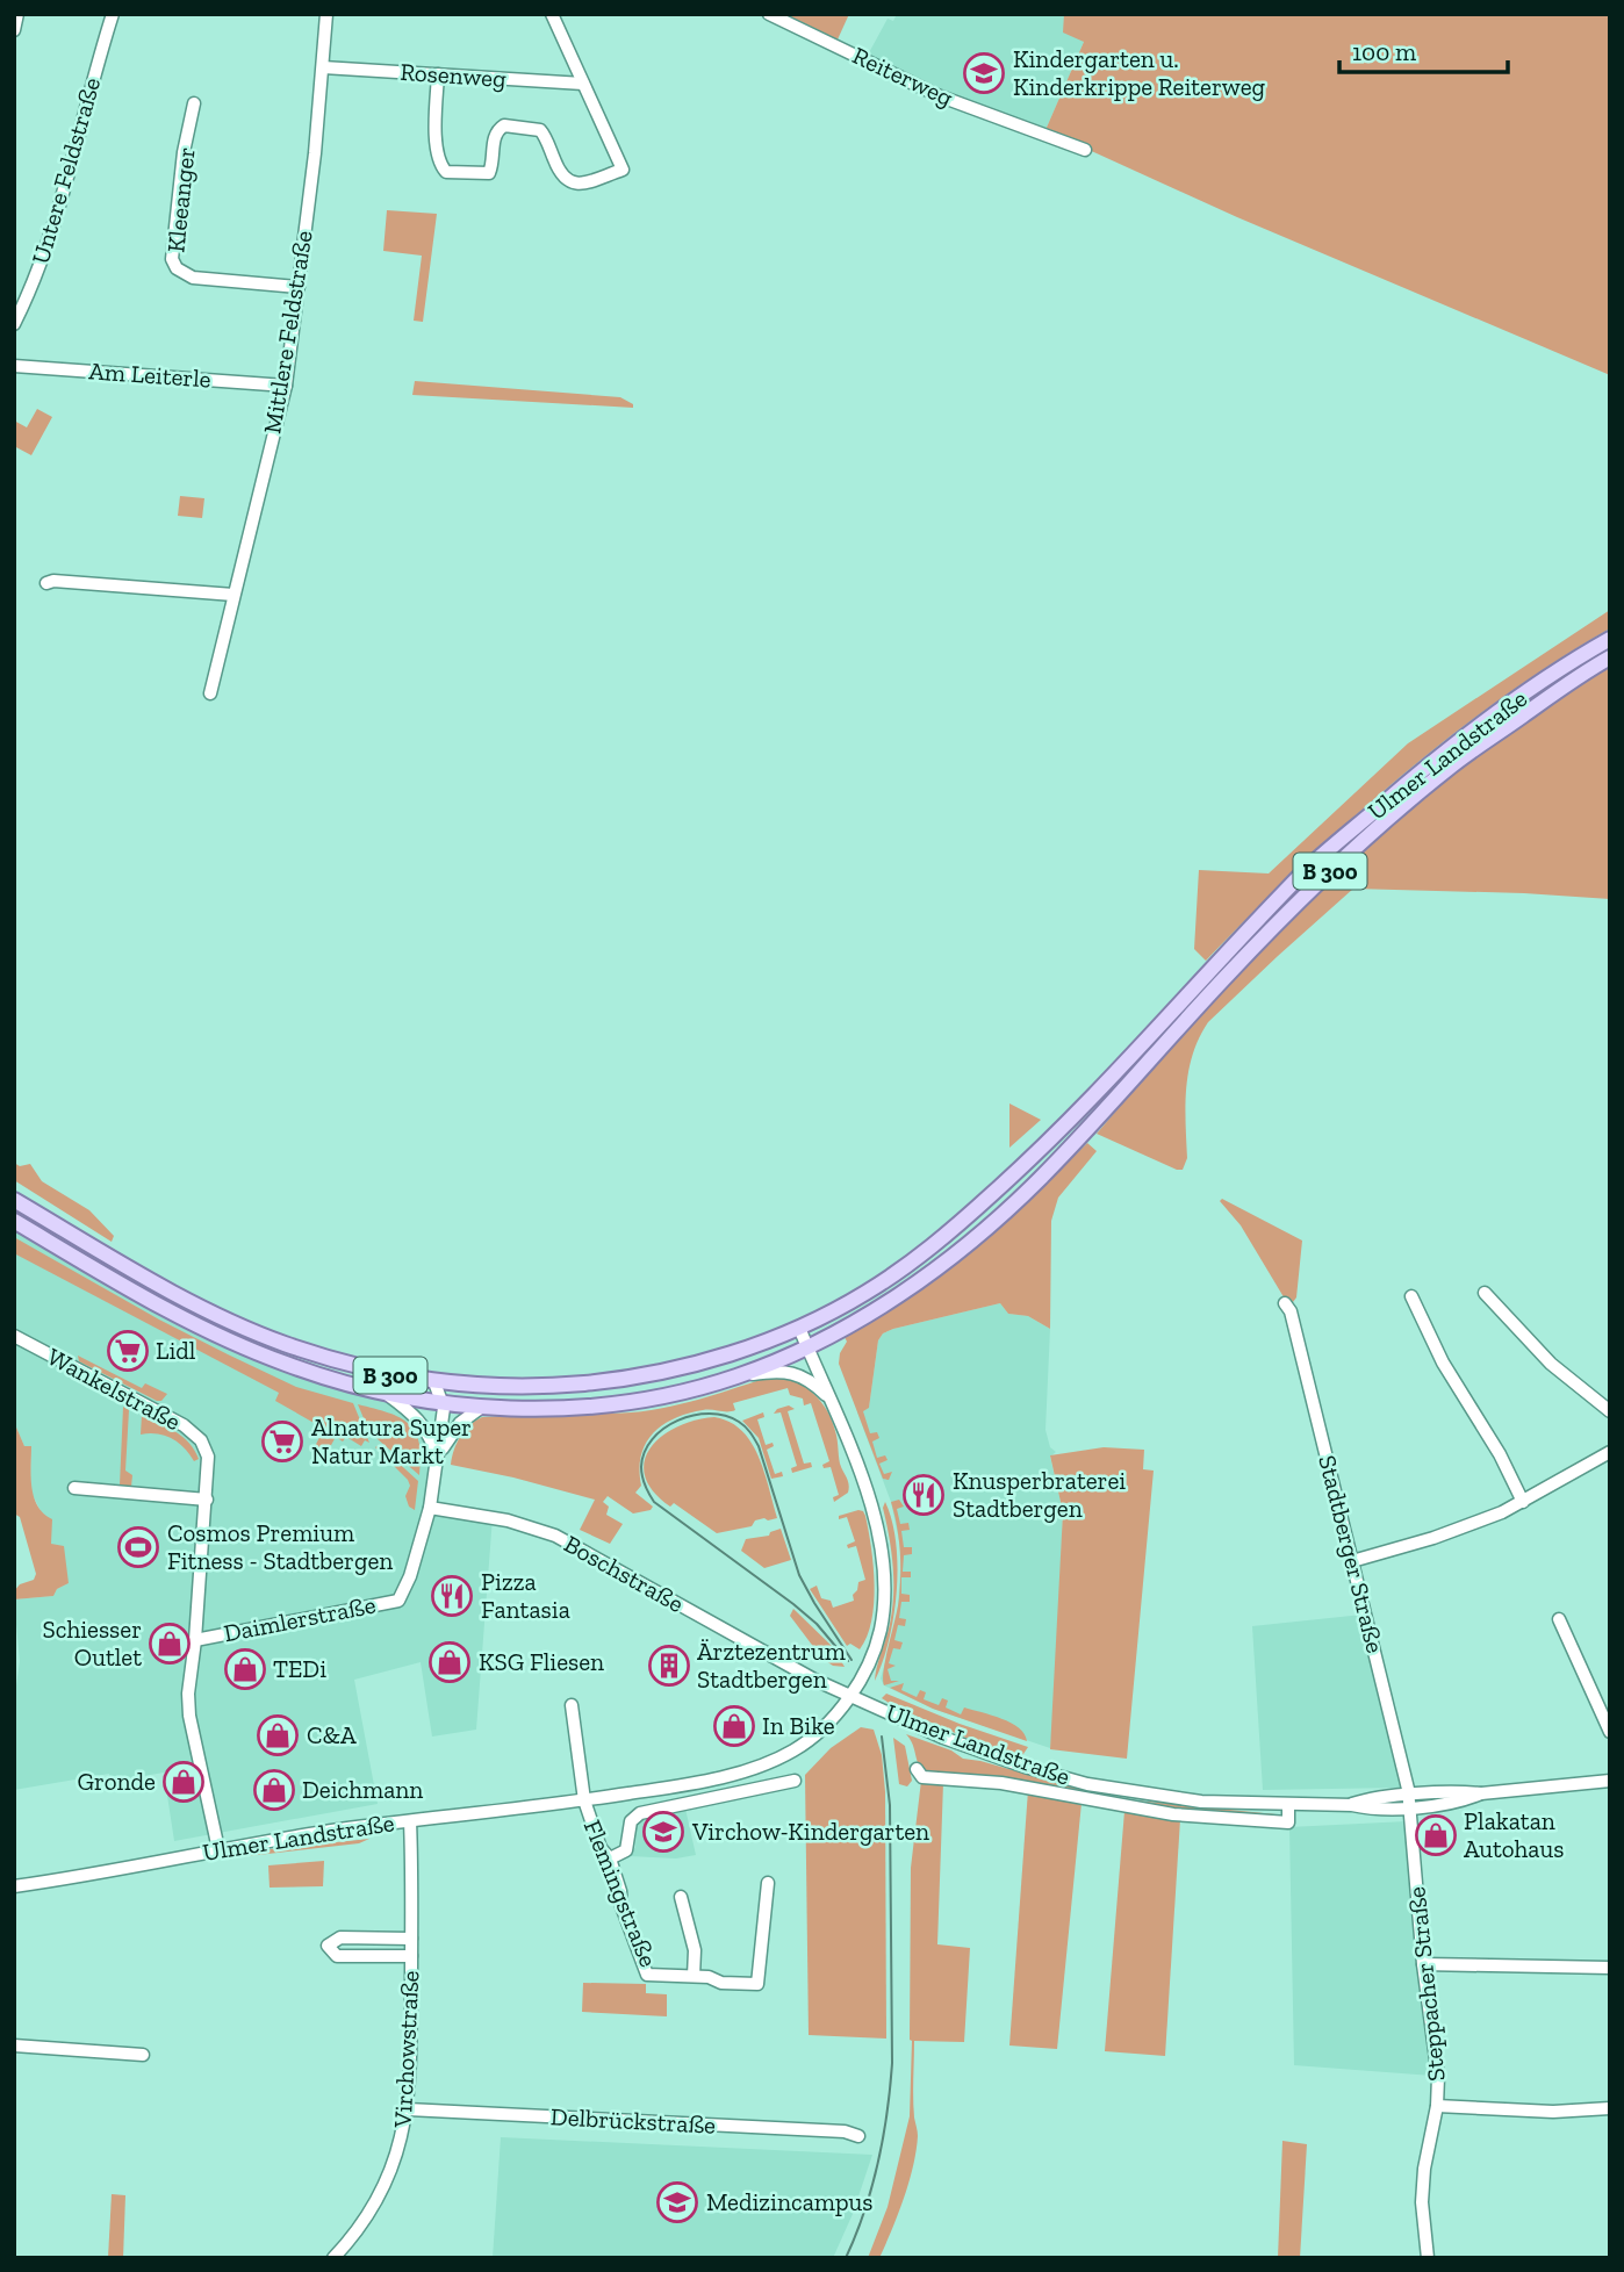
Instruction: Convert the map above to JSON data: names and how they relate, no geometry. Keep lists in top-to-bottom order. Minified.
{"streets":{"main road":["Ulmer Landstraße","B 300"],"street":["Rosenweg","Reiterweg","Untere Feldstraße","Kleeanger","Mittlere Feldstraße","Am Leiterle","Wankelstraße","Stadtberger Straße","Boschstraße","Daimlerstraße","Flemingstraße","Steppacher Straße","Virchowstraße","Delbrückstraße"]},"crossings":[["Rosenweg","Mittlere Feldstraße"],["Kleeanger","Mittlere Feldstraße"],["Mittlere Feldstraße","Am Leiterle"],["Ulmer Landstraße","B 300"],["Ulmer Landstraße","Wankelstraße"],["Ulmer Landstraße","Stadtberger Straße"],["Ulmer Landstraße","Boschstraße"],["Ulmer Landstraße","Flemingstraße"],["Ulmer Landstraße","Steppacher Straße"],["Ulmer Landstraße","Virchowstraße"],["B 300","Daimlerstraße"],["Wankelstraße","Daimlerstraße"],["Stadtberger Straße","Steppacher Straße"],["Boschstraße","Daimlerstraße"],["Virchowstraße","Delbrückstraße"]],"places":{"school or university":["Kindergarten u. Kinderkrippe Reiterweg","Virchow-Kindergarten","Medizincampus"],"supermarket":["Lidl","Alnatura Super Natur Markt"],"restaurant":["Knusperbraterei Stadtbergen","Pizza Fantasia"],"sports":["Cosmos Premium Fitness - Stadtbergen"],"shop":["Schiesser Outlet","KSG Fliesen","TEDi","In Bike","C&A","Gronde","Deichmann","Plakatan Autohaus"],"building":["Ärztezentrum Stadtbergen"]},"scale_bar":"100 m"}
